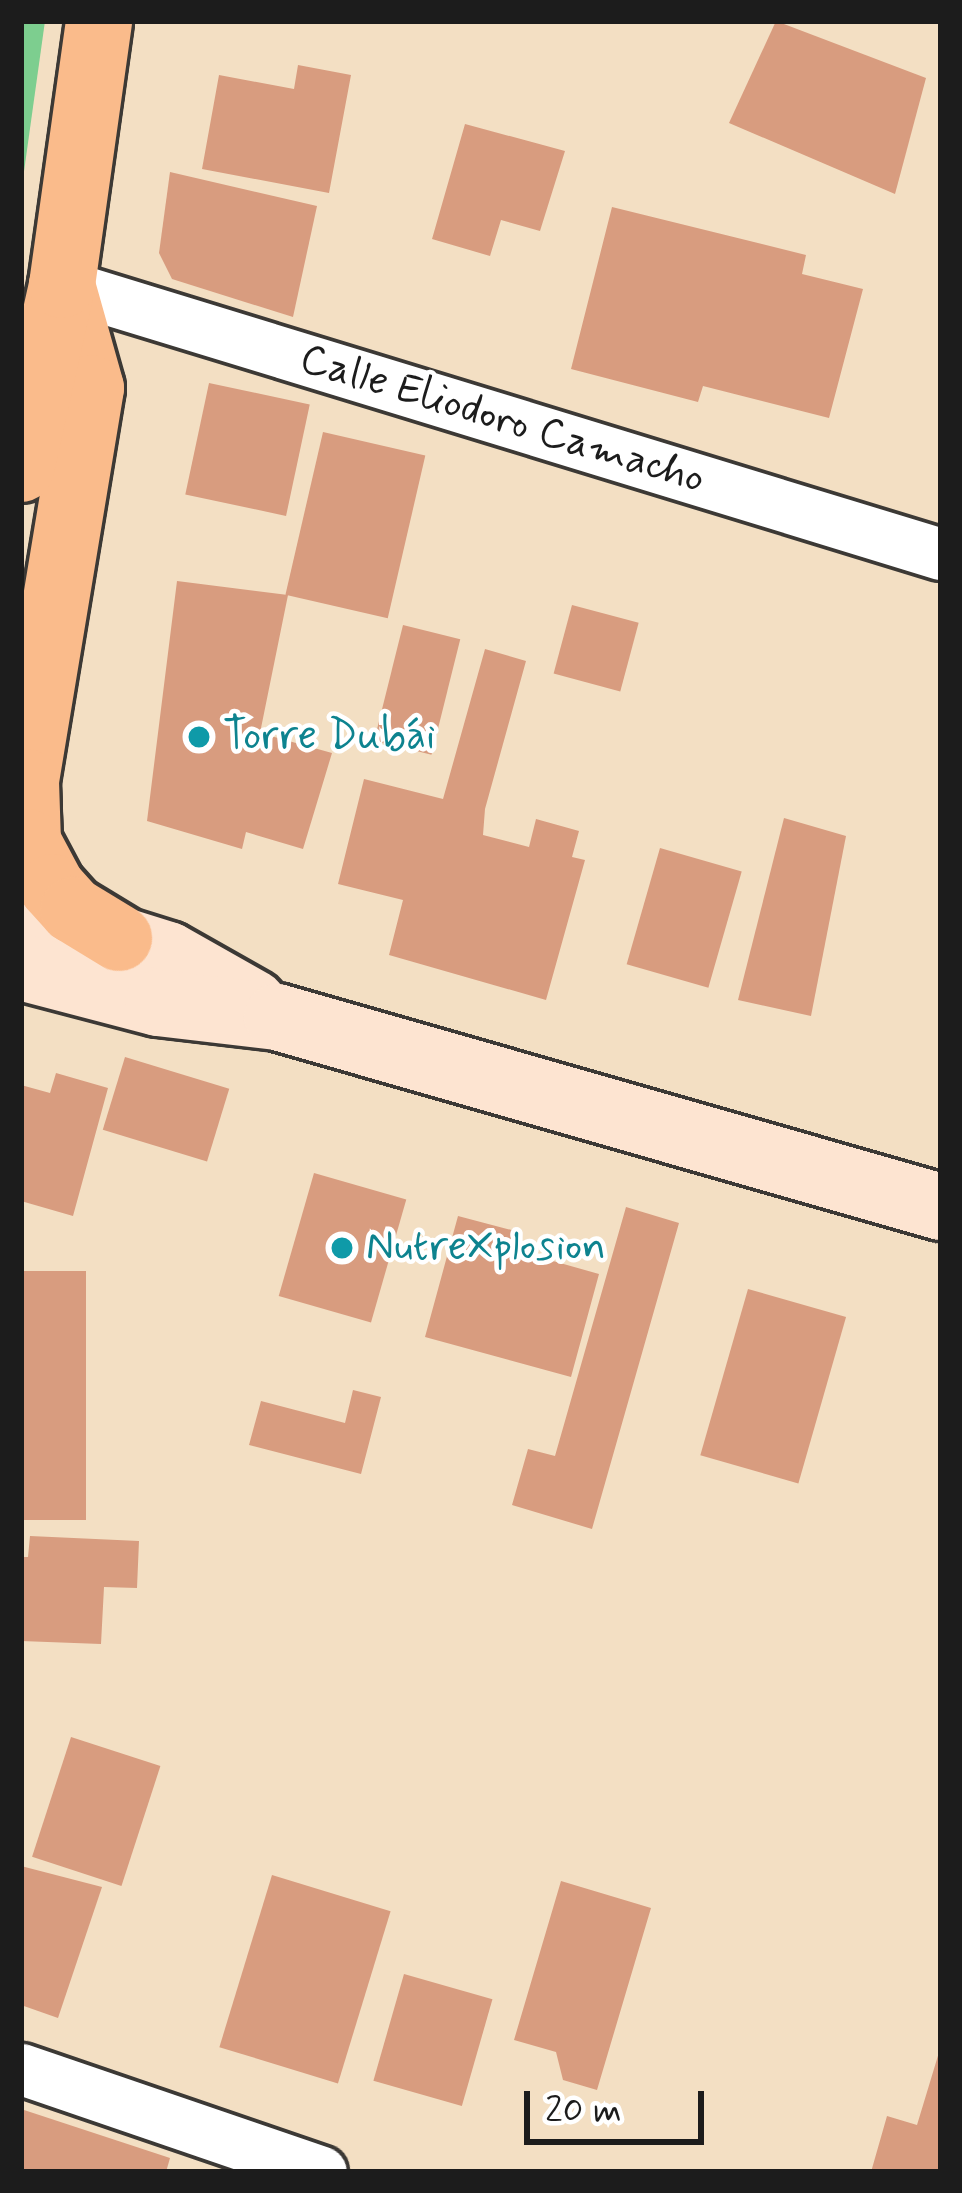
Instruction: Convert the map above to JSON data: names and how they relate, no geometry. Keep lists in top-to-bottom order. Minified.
{"streets":{"street":["Calle Eliodoro Camacho"]},"places":["Torre Dubái","NutreXplosion"],"scale_bar":"20 m"}
